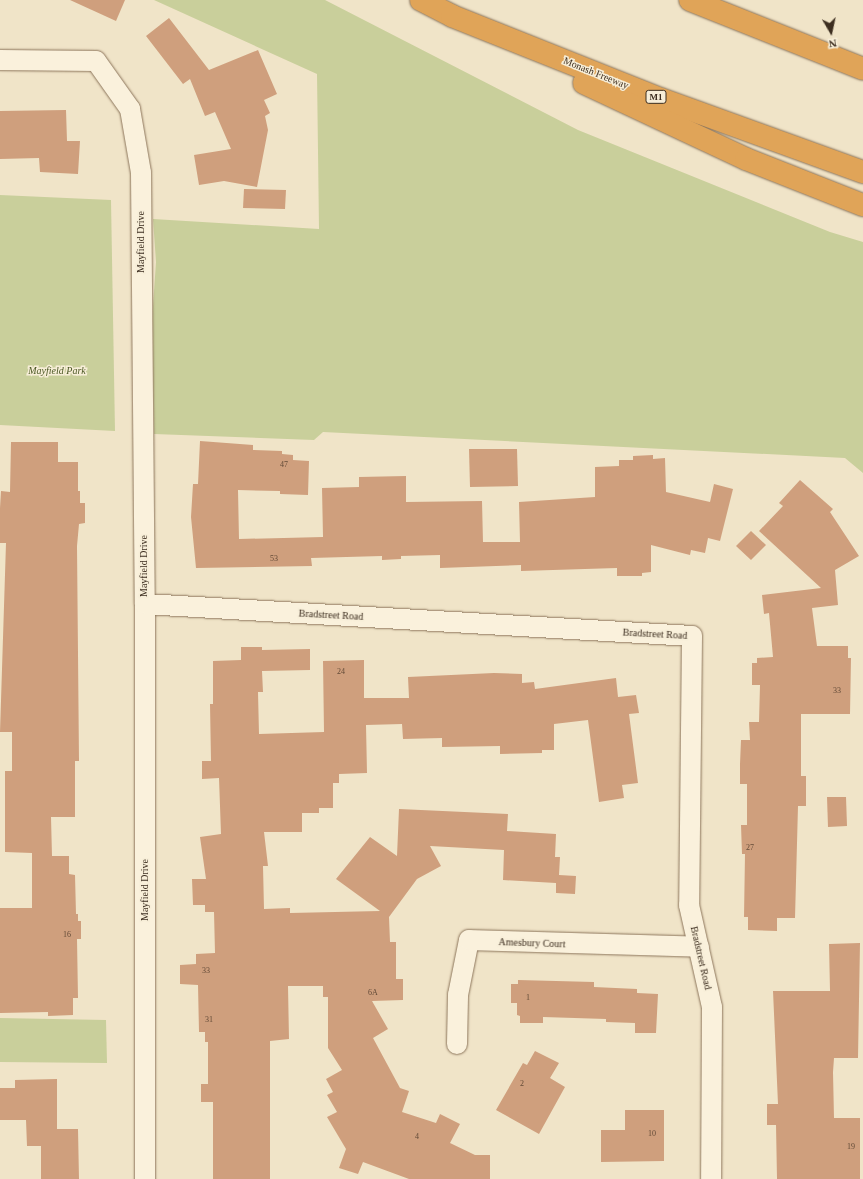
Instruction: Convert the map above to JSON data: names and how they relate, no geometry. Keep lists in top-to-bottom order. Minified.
{"streets":{"highway":["Monash Freeway","M1"],"street":["Mayfield Drive","Bradstreet Road","Amesbury Court"]},"crossings":[["Mayfield Drive","Bradstreet Road"],["Bradstreet Road","Amesbury Court"]],"parks":["Mayfield Park"],"house_numbers":["47","53","24","33","27","16","33","6A","1","31","2","10","4","19"],"north":"bottom"}
